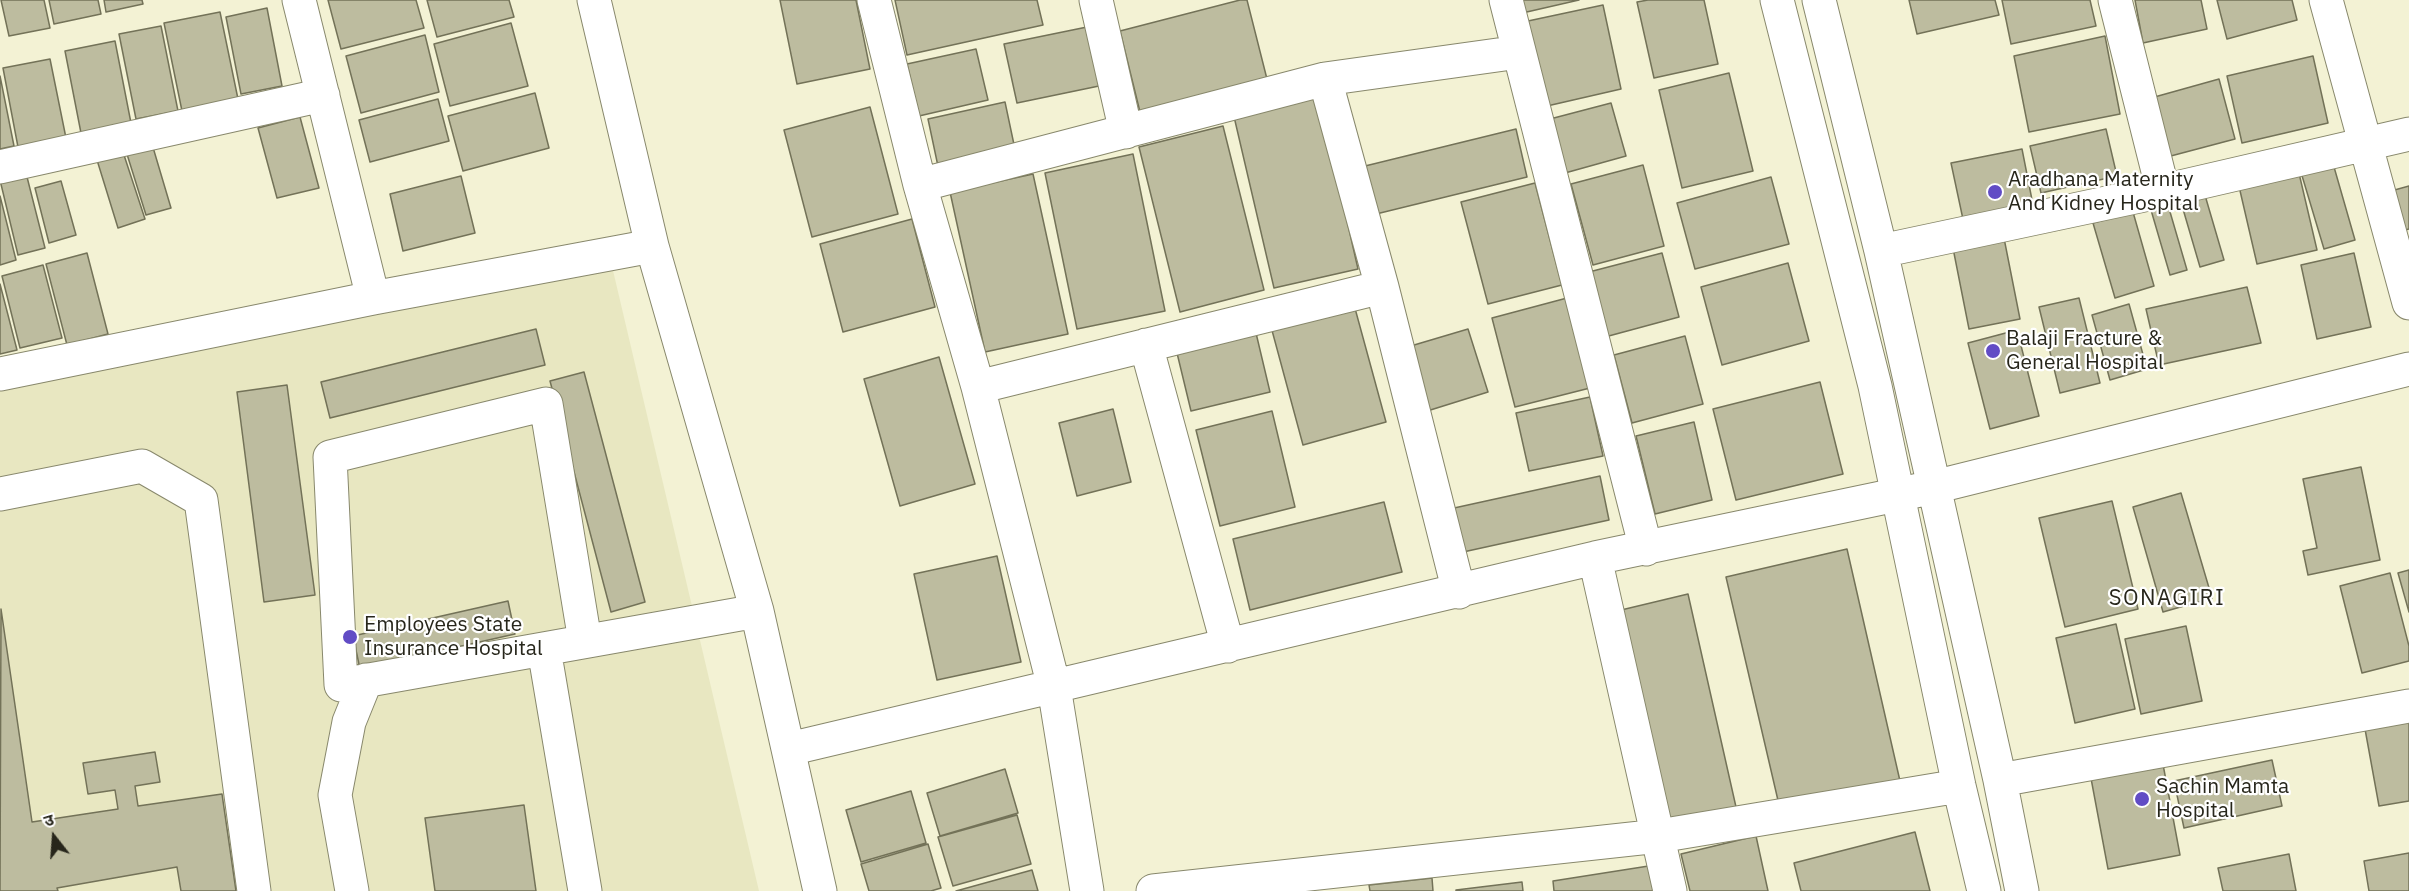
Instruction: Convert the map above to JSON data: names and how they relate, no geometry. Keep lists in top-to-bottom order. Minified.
{"districts":["SONAGIRI"],"places":["Aradhana Maternity And Kidney Hospital","Balaji Fracture & General Hospital","Employees State Insurance Hospital","Sachin Mamta Hospital"],"north":"top"}
